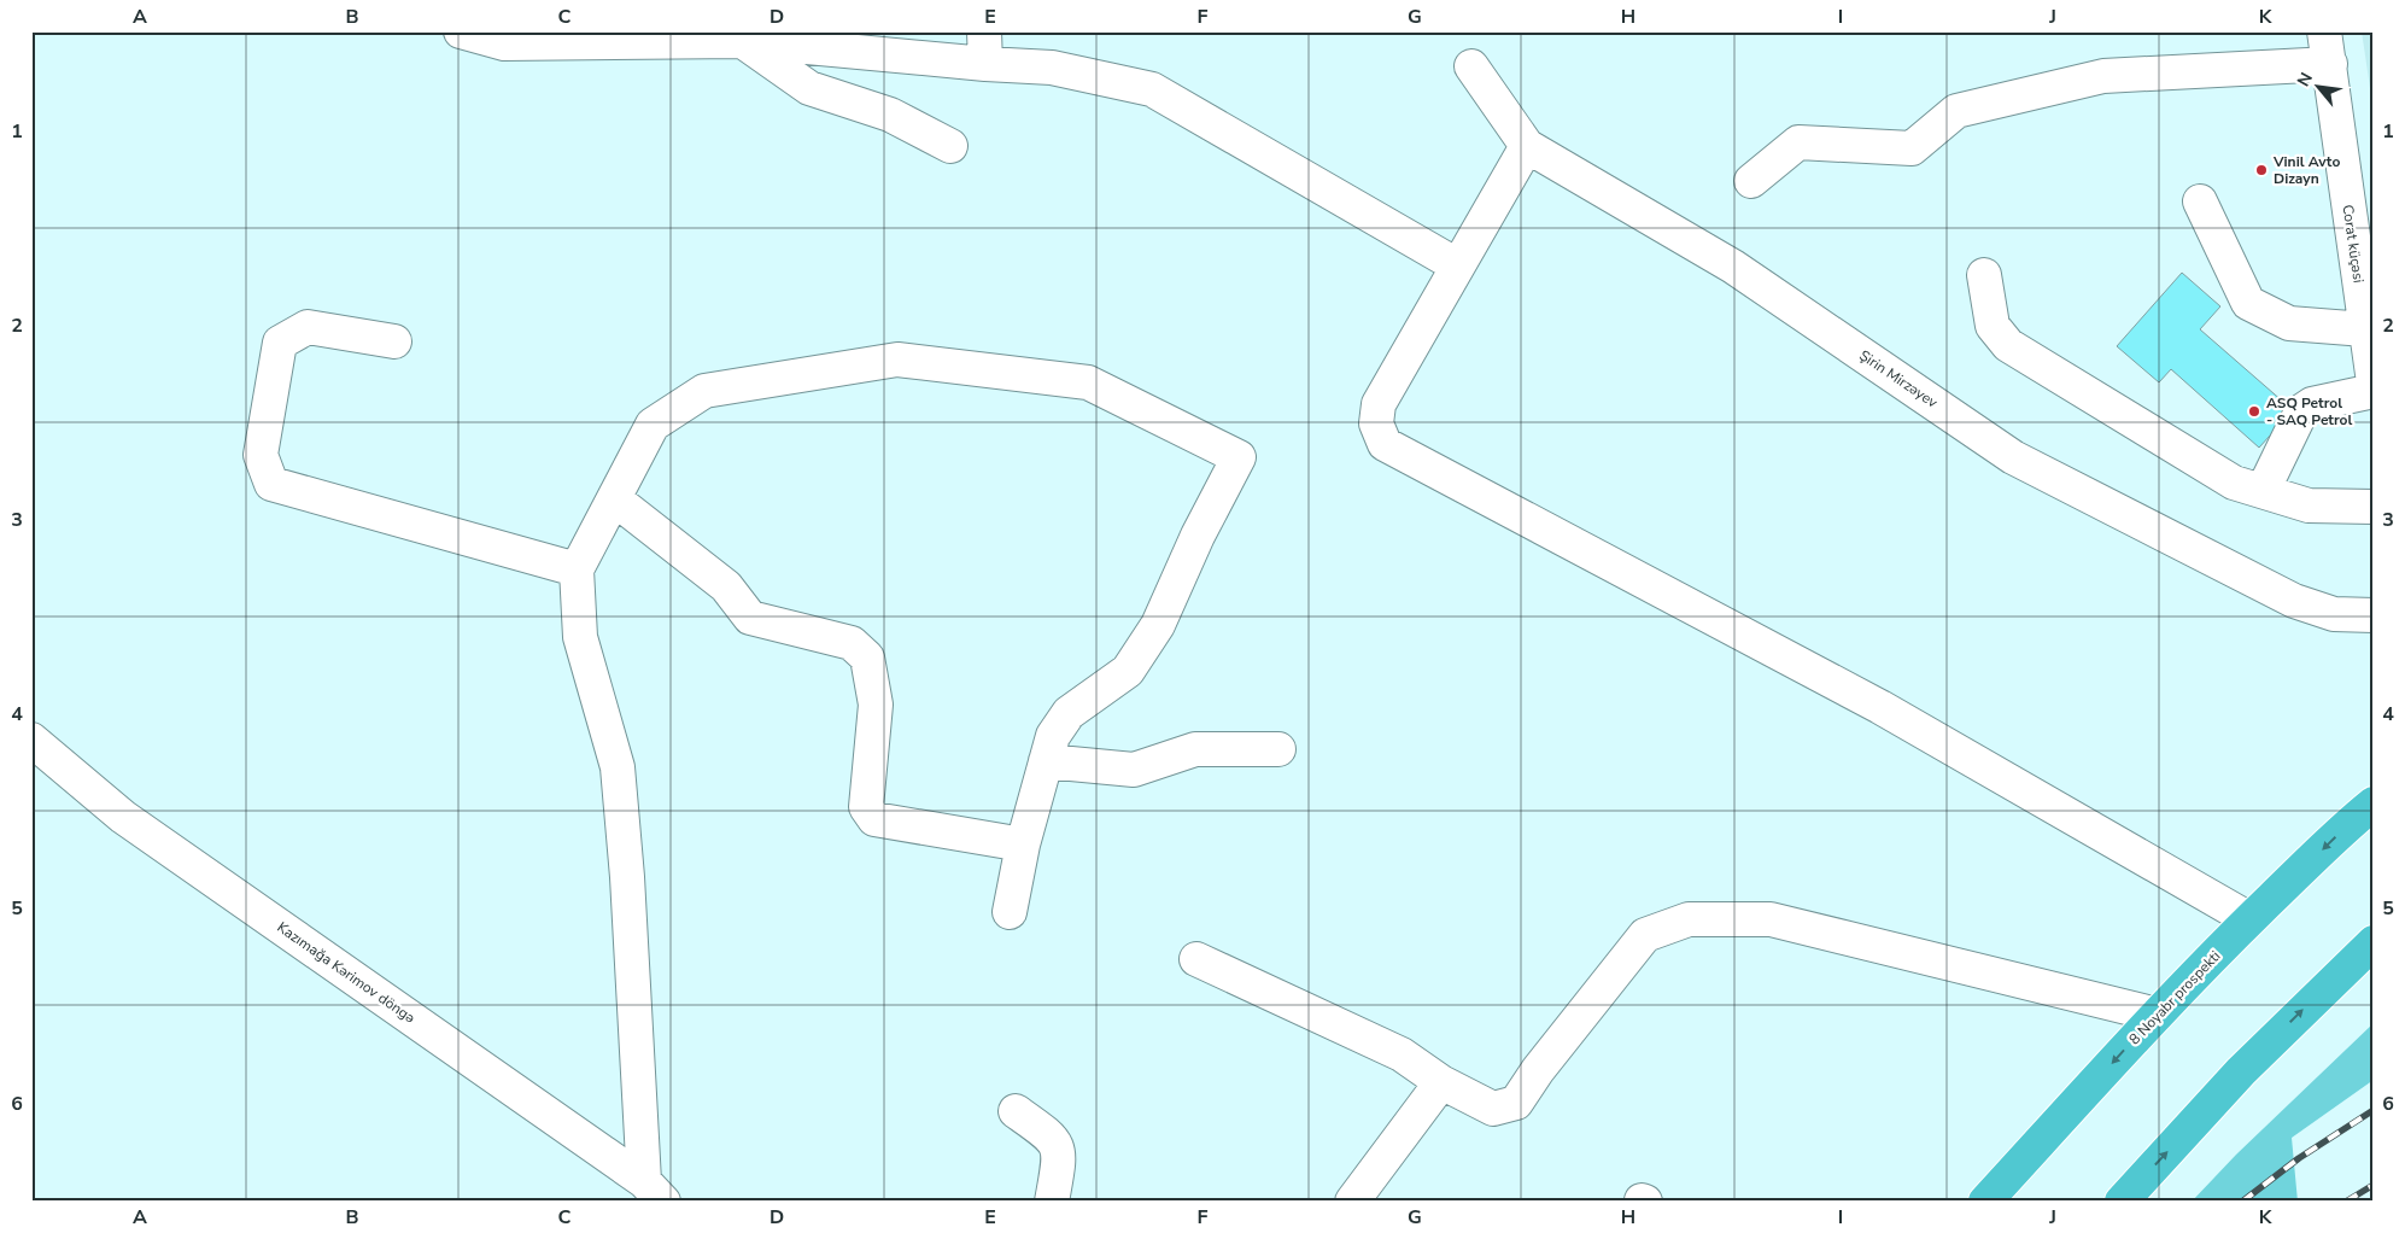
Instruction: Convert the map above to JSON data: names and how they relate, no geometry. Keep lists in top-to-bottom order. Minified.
{"streets":{"highway":["8 Noyabr prospekti"],"street":["Corat küçəsi","Şirin Mirzəyev","Kazımağa Kərimov döngə"]},"places":["Vinil Avto Dizayn","ASQ Petrol - SAQ Petrol"],"north":"top left","grid":{"columns":["A","B","C","D","E","F","G","H","I","J","K"],"rows":["1","2","3","4","5","6"]}}
